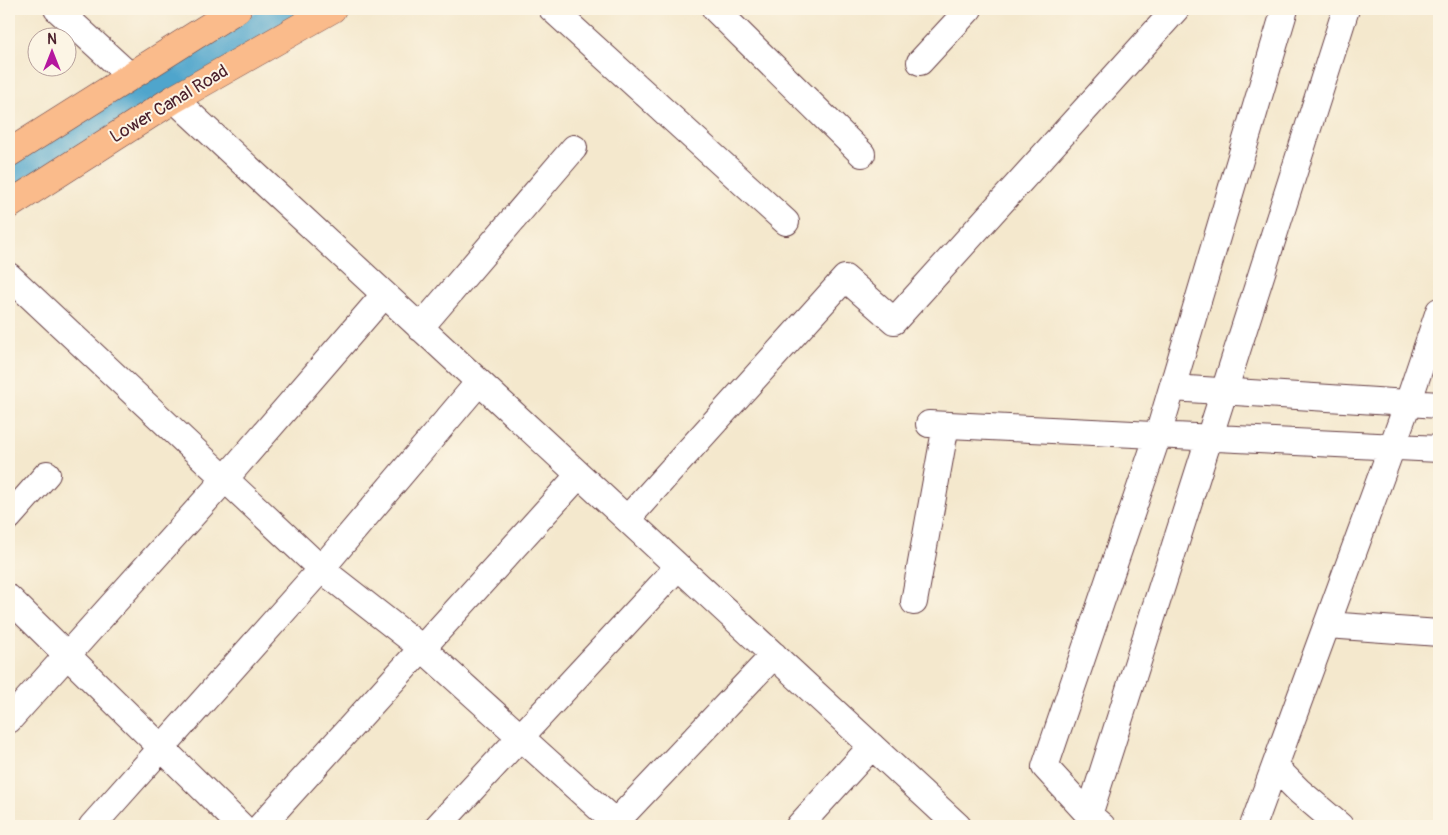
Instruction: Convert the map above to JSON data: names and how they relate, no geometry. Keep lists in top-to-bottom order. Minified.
{"streets":{"main road":["Lower Canal Road"]},"north":"top"}
